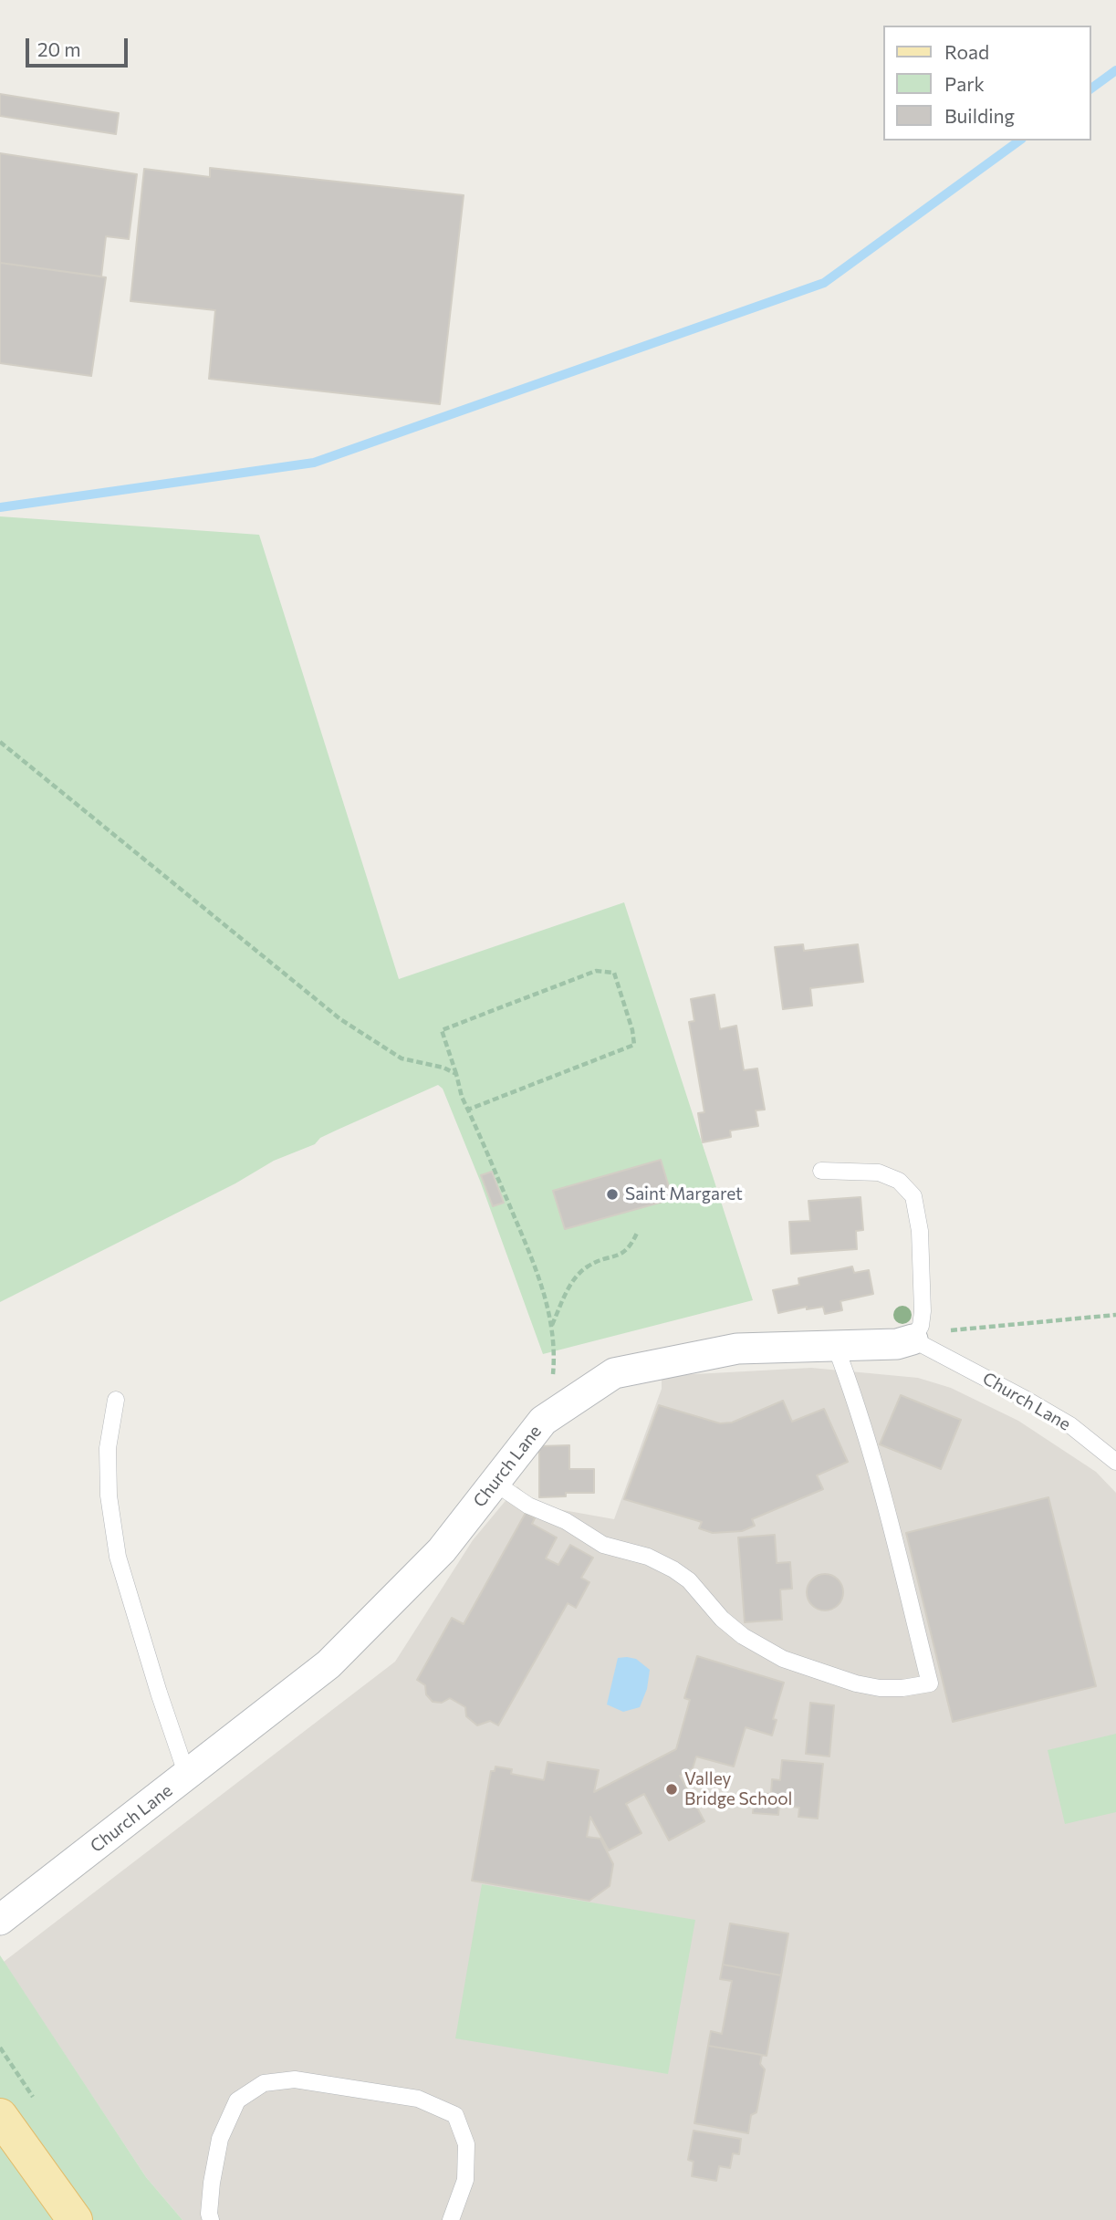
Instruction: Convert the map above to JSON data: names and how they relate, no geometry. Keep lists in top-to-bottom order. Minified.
{"streets":{"street":["Church Lane"]},"places":["Saint Margaret","Valley Bridge School"],"legend":["Road","Park","Building"],"scale_bar":"20 m"}
